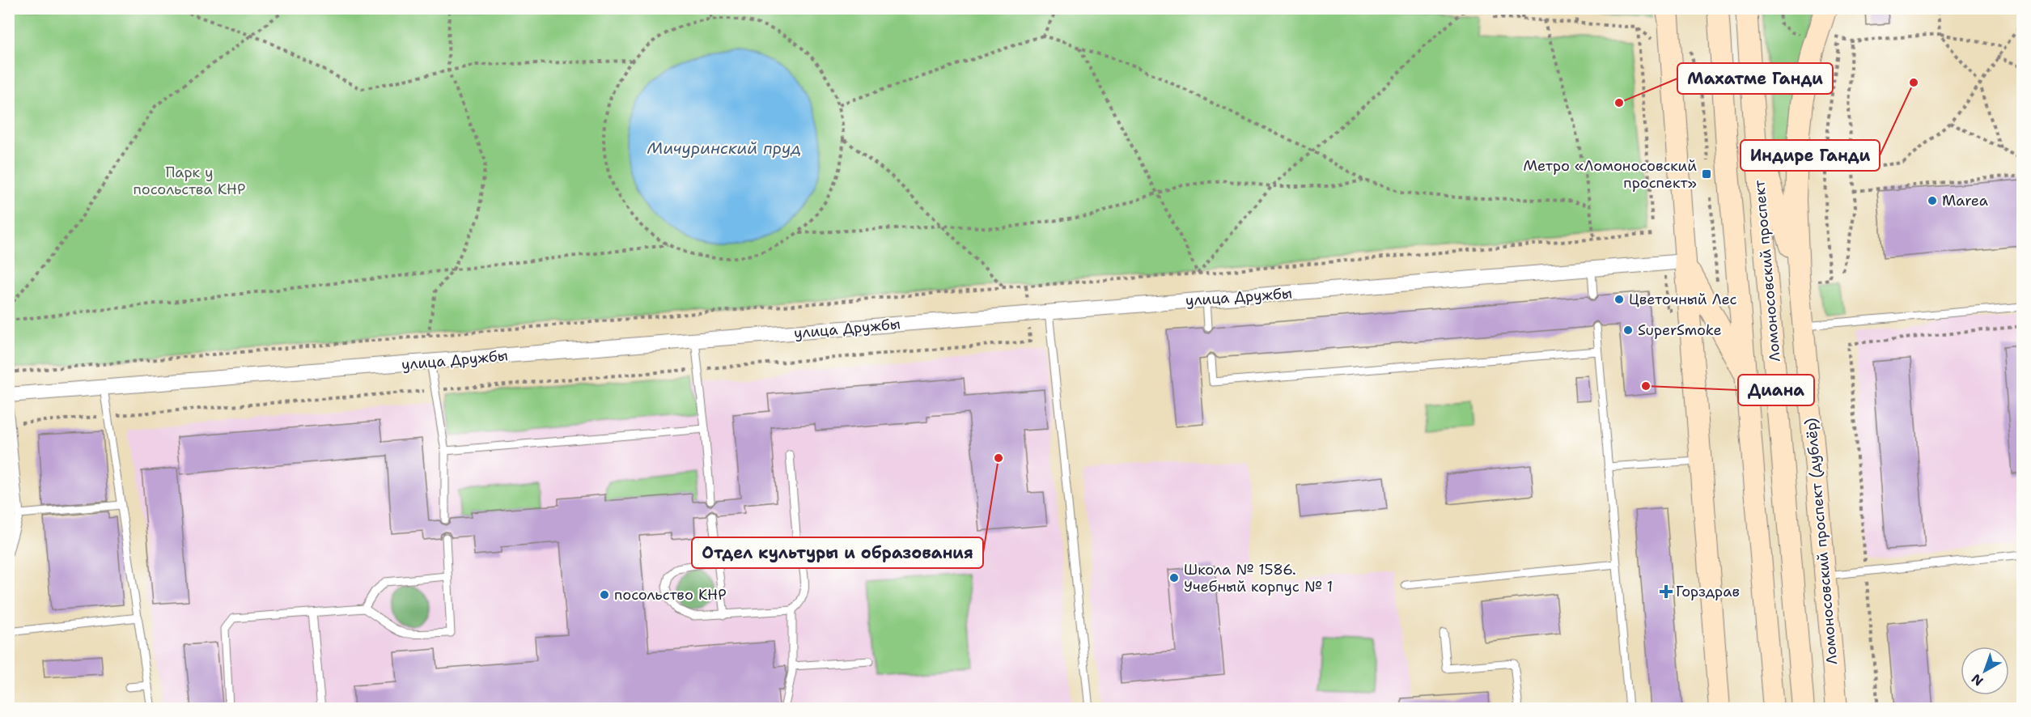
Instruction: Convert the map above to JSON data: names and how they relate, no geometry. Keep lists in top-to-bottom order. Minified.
{"streets":{"main road":["Ломоносовский проспект","Ломоносовский проспект (дублёр)"],"street":["улица Дружбы"]},"water":["Мичуринский пруд"],"parks":["Парк у посольства КНР"],"places":{"other":["Индире Ганди","Махатме Ганди","Marea","Цветочный Лес","SuperSmoke","Диана","Отдел культуры и образования","Школа № 1586. Учебный корпус № 1","посольство КНР"],"transit":["Метро «Ломоносовский проспект»"],"health":["Горздрав"]},"north":"bottom left"}
